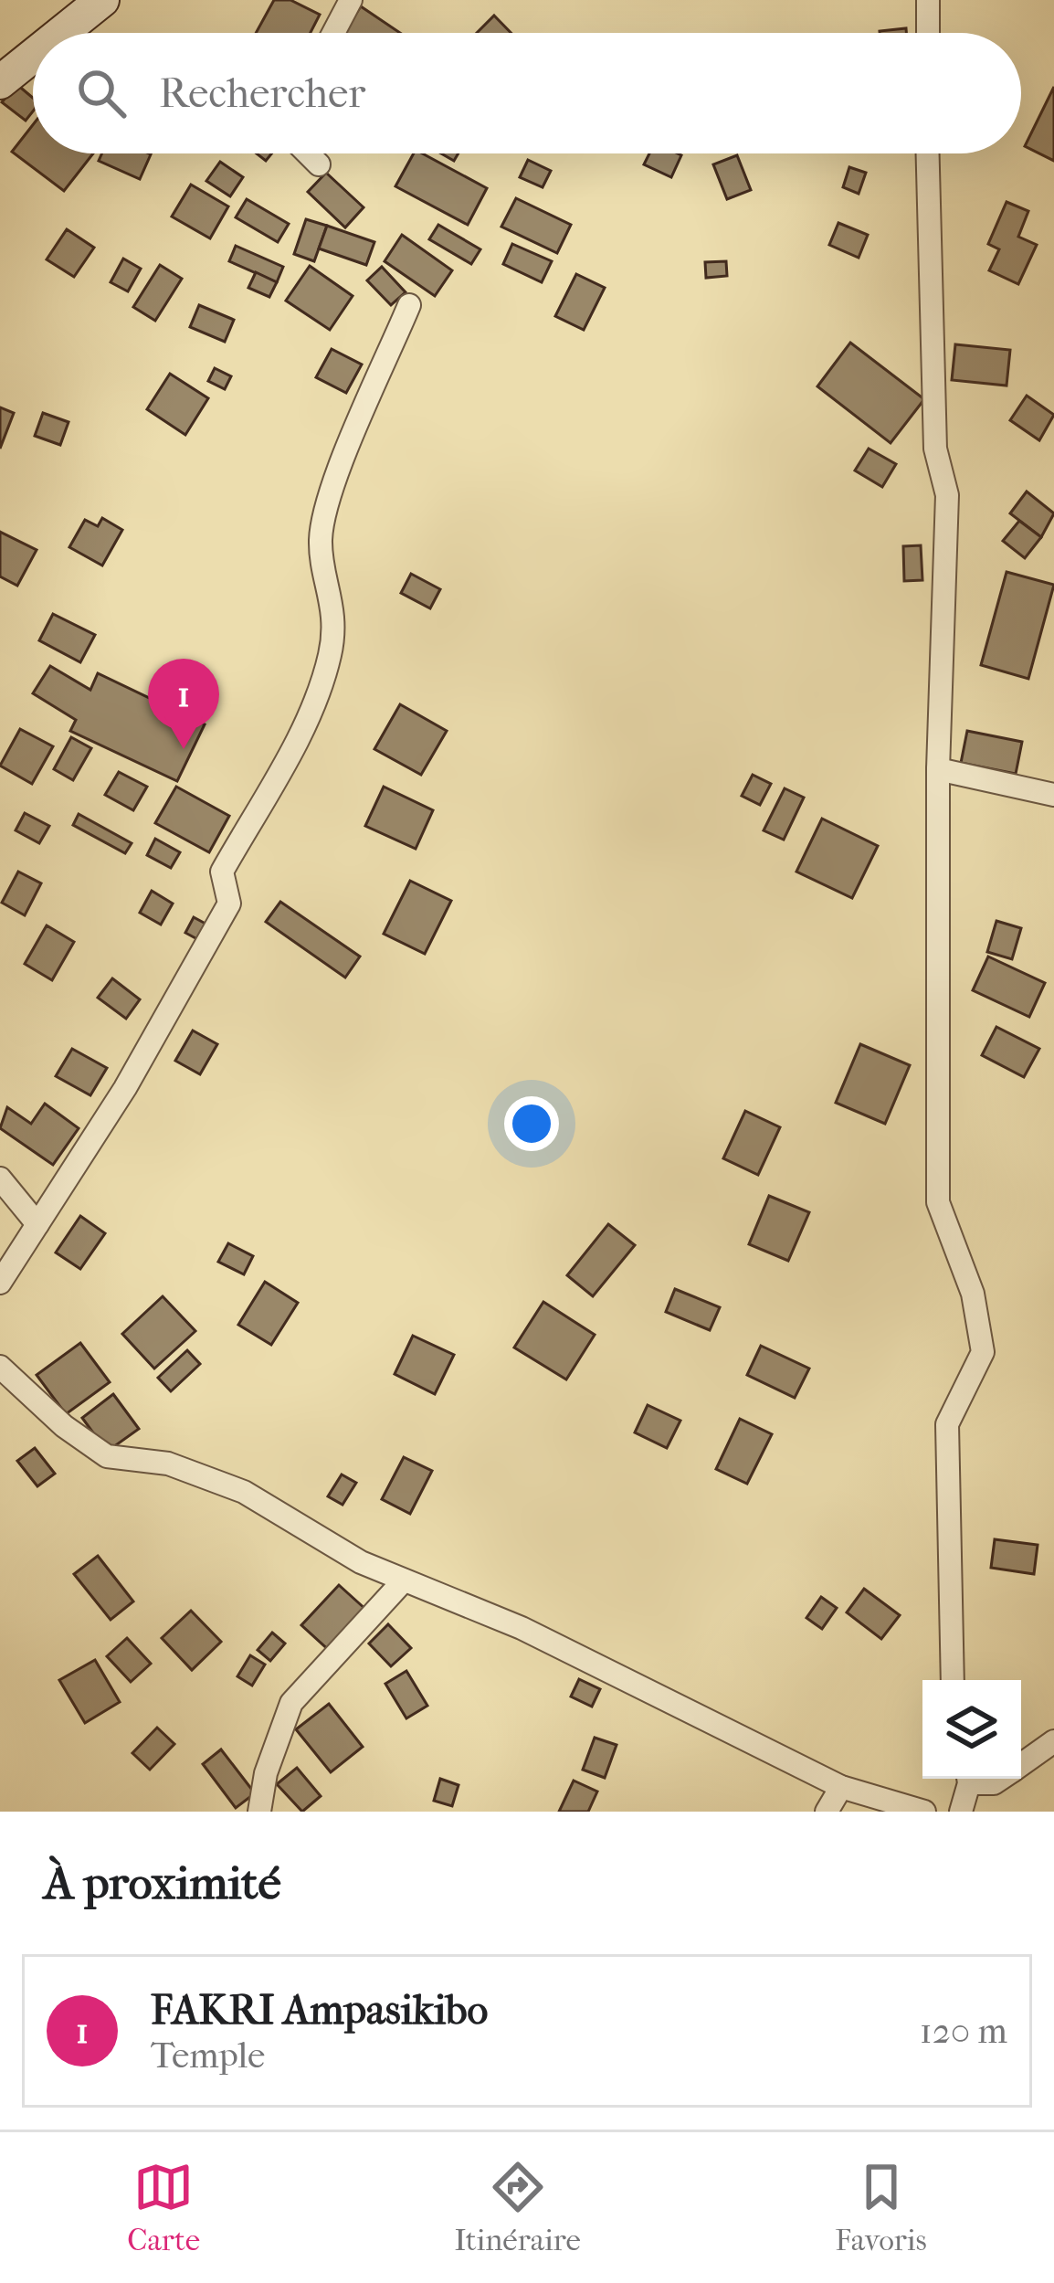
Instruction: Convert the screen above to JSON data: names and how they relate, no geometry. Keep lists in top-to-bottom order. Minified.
{"page":{"search":"Rechercher","pins":"1","heading":"À proximité","list":[{"mark":"1","name":"FAKRI Ampasikibo","note":"Temple","value":"120 m"}],"nav":["Carte","Itinéraire","Favoris"]}}
